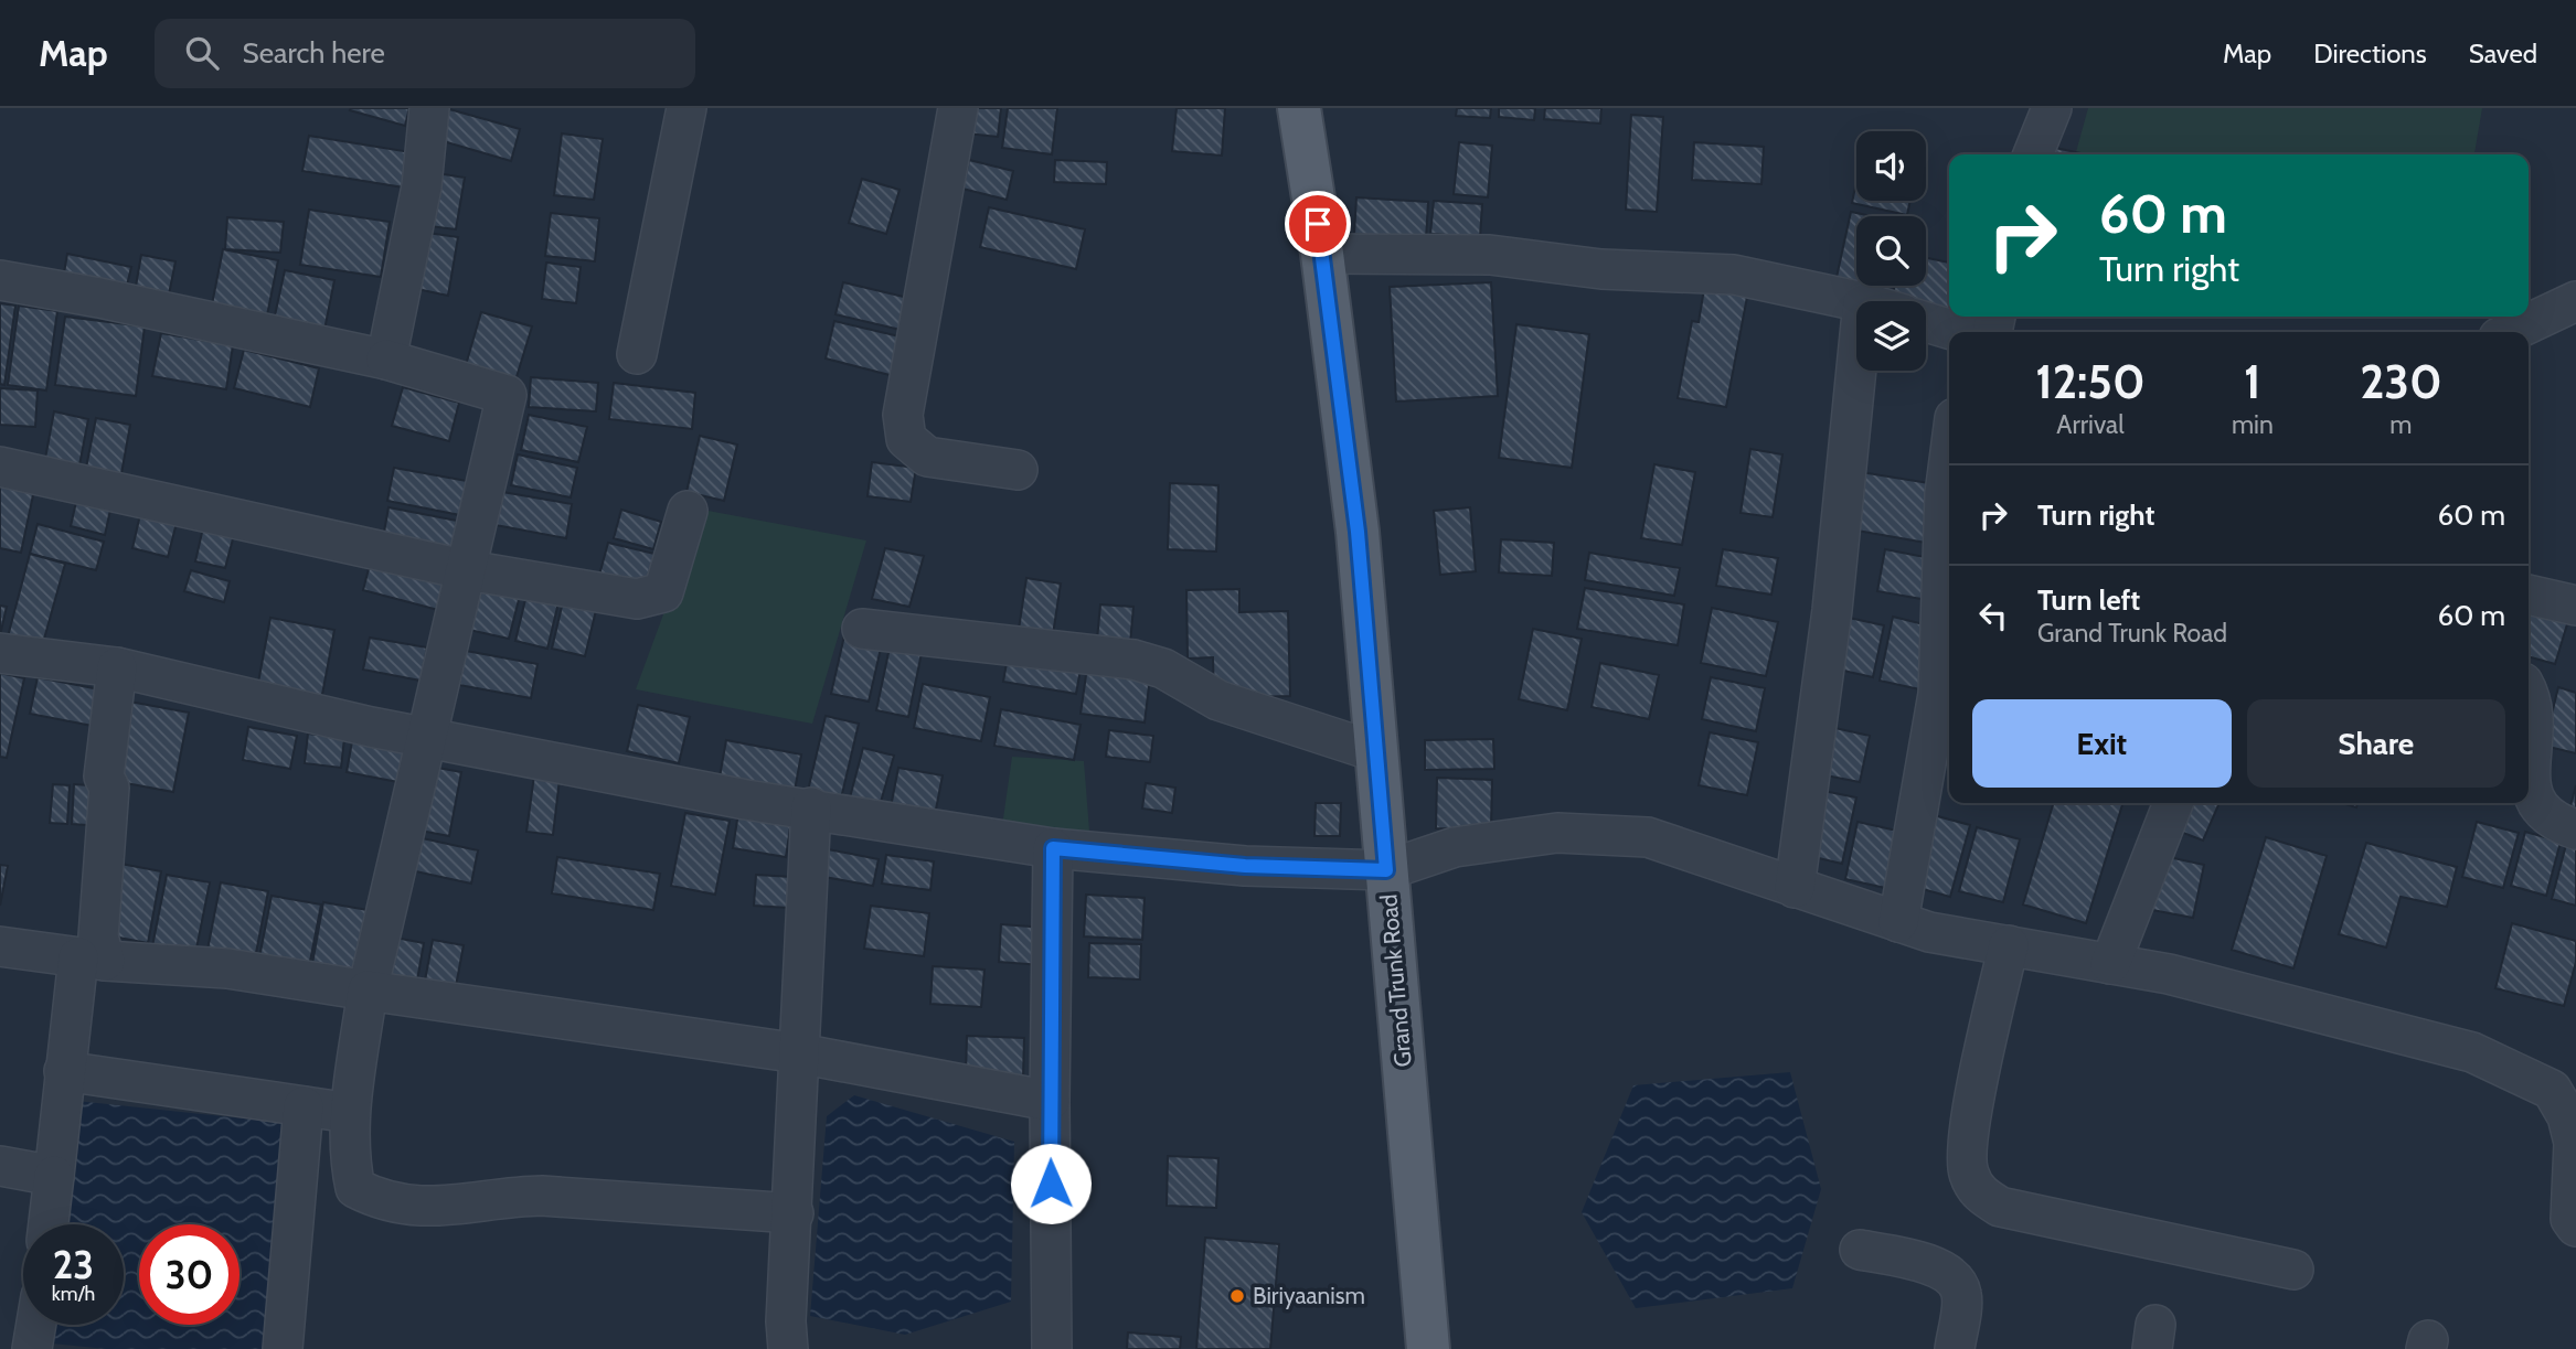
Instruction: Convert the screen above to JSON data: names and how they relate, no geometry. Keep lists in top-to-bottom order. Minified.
{"streets":{"main road":["Grand Trunk Road"]},"places":["Biriyaanism"],"page":{"header":"Map","search":"Search here","nav":["Map","Directions","Saved"],"turn":["60 m","Turn right"],"eta":["12:50","Arrival","1","min","230","m"],"list":[{"name":"Turn right","value":"60 m"},{"name":"Turn left","note":"Grand Trunk Road","value":"60 m"}],"buttons":["Exit","Share"],"speed":"23 km/h","limit":"30"}}
